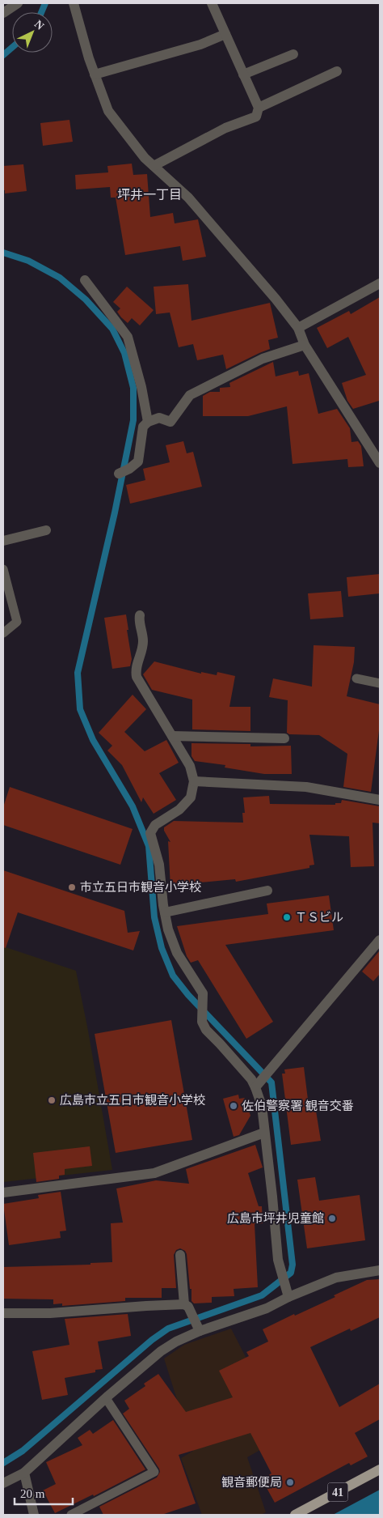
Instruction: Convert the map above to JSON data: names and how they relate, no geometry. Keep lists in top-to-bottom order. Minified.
{"streets":{"main road":["41"]},"districts":["坪井一丁目"],"places":["市立五日市観音小学校","ＴＳビル","広島市立五日市観音小学校","佐伯警察署 観音交番","広島市坪井児童館","観音郵便局"],"scale_bar":"20 m","north":"top right"}
